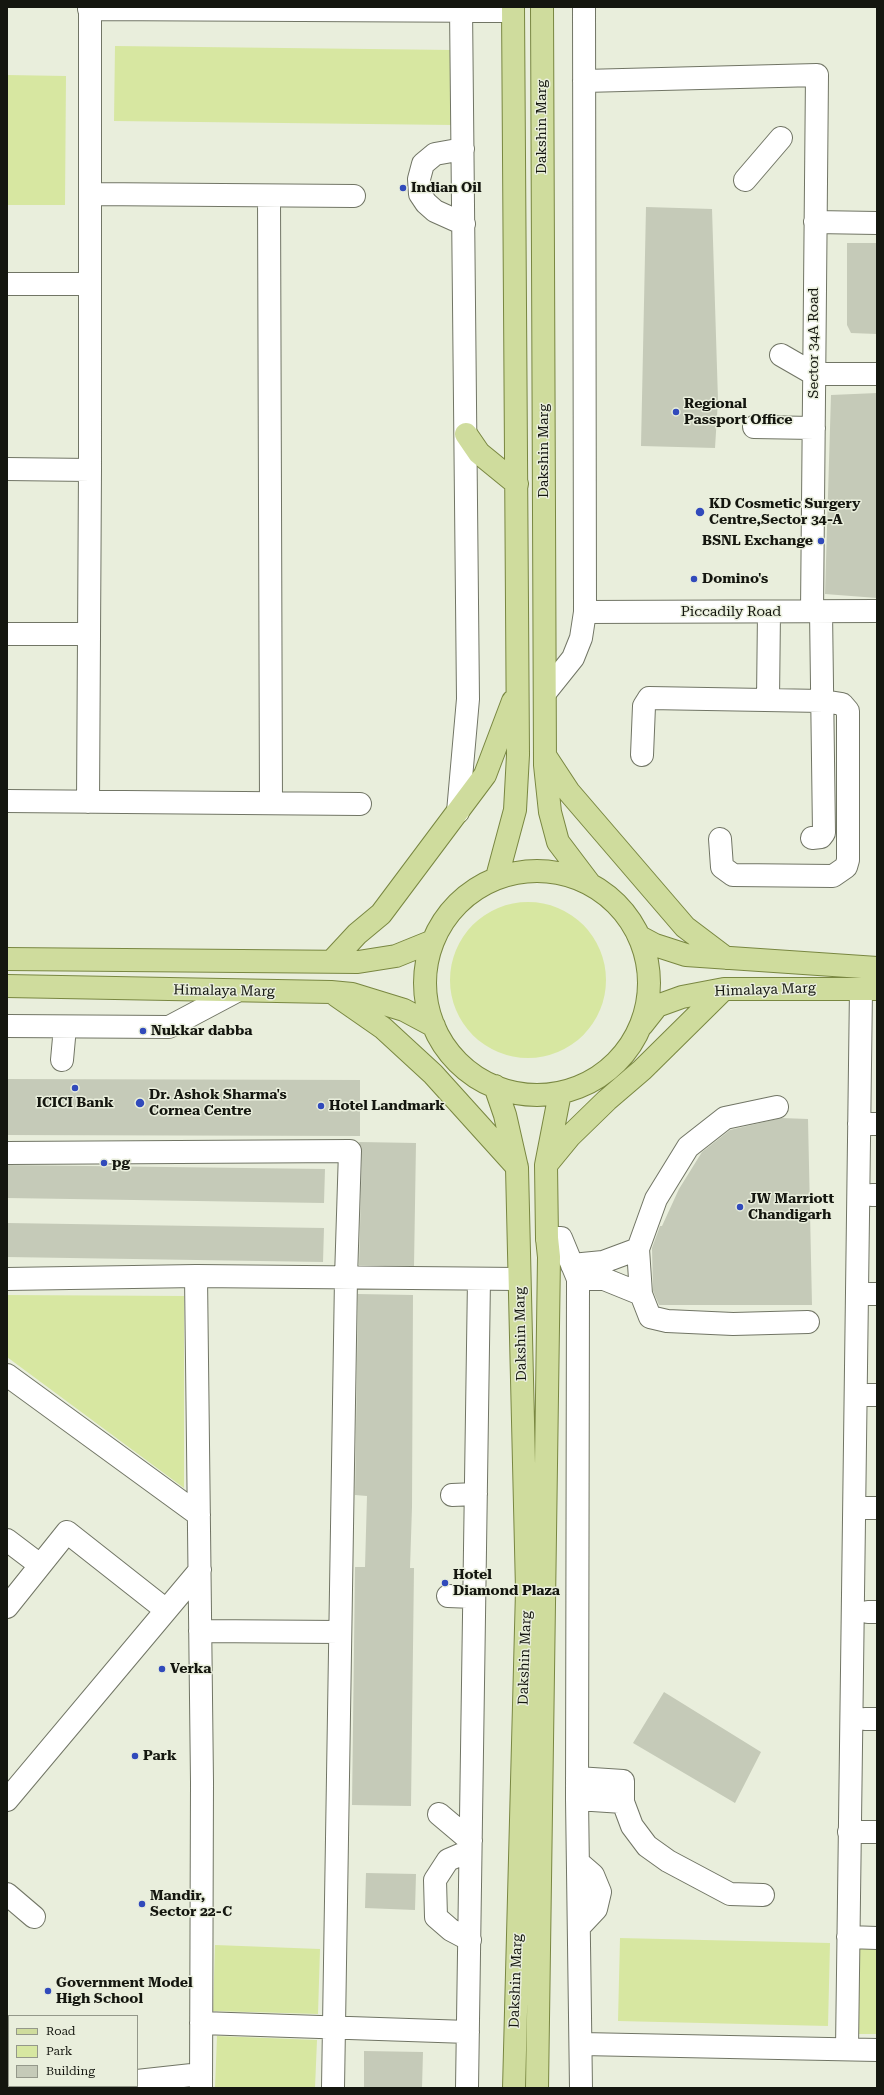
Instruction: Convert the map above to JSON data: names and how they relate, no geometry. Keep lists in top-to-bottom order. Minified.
{"streets":{"main road":["Dakshin Marg","Himalaya Marg"],"street":["Sector 34A Road","Piccadily Road"]},"crossings":[["Sector 34A Road","Piccadily Road"]],"places":["Indian Oil","Regional Passport Office","KD Cosmetic Surgery Centre,Sector 34-A","BSNL Exchange","Domino's","Nukkar dabba","ICICI Bank","Dr. Ashok Sharma's Cornea Centre","Hotel Landmark","pg","JW Marriott Chandigarh","Hotel Diamond Plaza","Verka","Park","Mandir, Sector 22-C","Government Model High School"],"legend":["Road","Park","Building"]}
